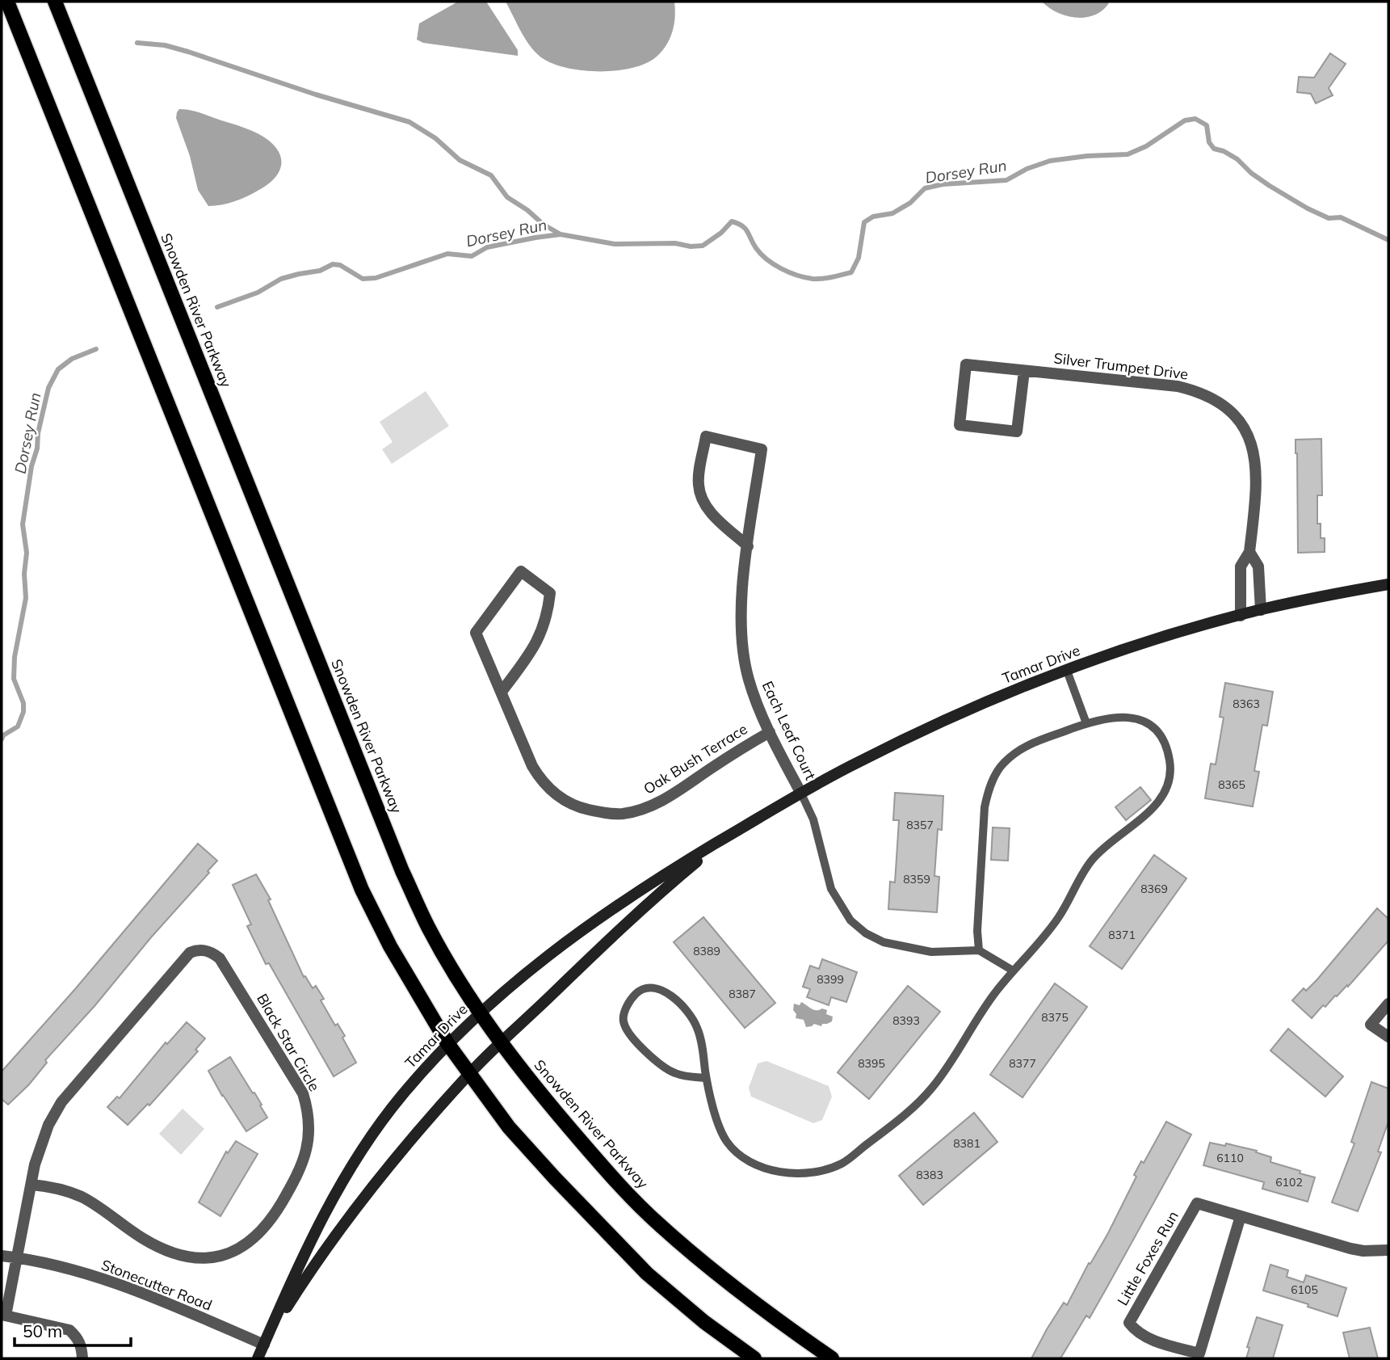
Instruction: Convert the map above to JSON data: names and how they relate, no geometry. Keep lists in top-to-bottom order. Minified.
{"streets":{"main road":["Snowden River Parkway"],"street":["Silver Trumpet Drive","Tamar Drive","Each Leaf Court","Oak Bush Terrace","Black Star Circle","Little Foxes Run","Stonecutter Road"]},"crossings":[["Snowden River Parkway","Tamar Drive"],["Silver Trumpet Drive","Tamar Drive"],["Tamar Drive","Each Leaf Court"],["Tamar Drive","Stonecutter Road"],["Each Leaf Court","Oak Bush Terrace"],["Black Star Circle","Stonecutter Road"]],"water":["Dorsey Run"],"house_numbers":["8363","8365","8357","8359","8369","8371","8389","8399","8387","8375","8393","8395","8377","8381","6110","8383","6102","6105"],"scale_bar":"50 m"}
